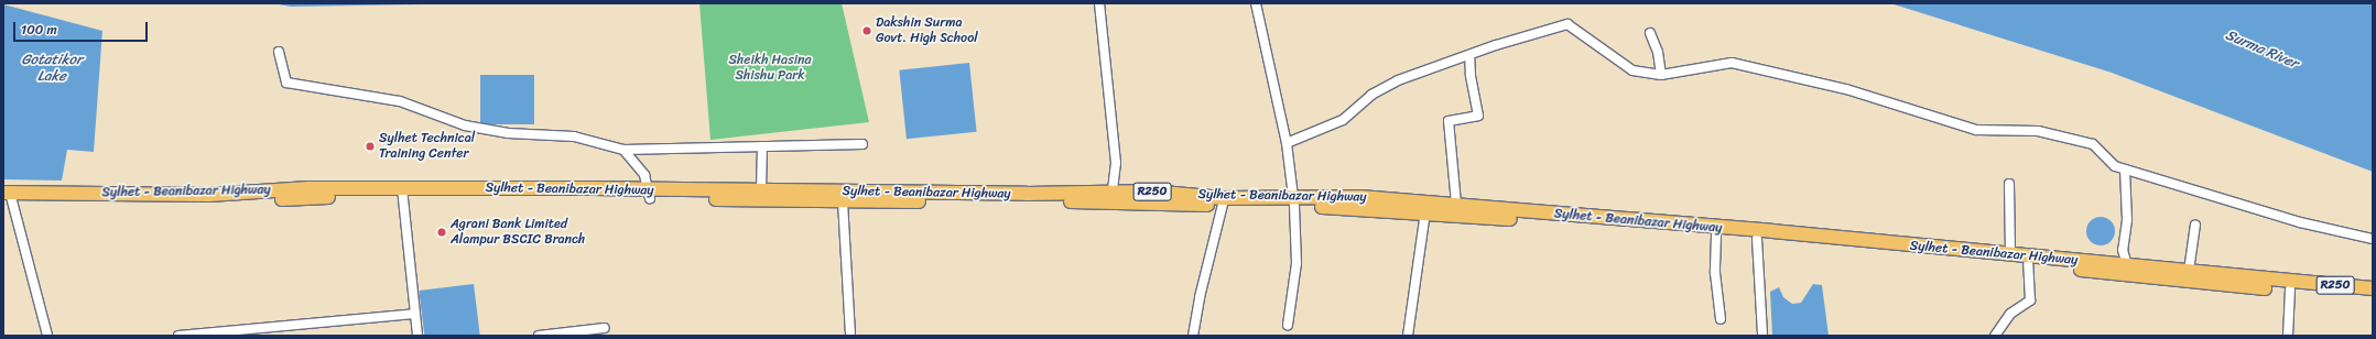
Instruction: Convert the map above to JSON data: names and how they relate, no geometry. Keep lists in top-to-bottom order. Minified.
{"streets":{"main road":["Sylhet - Beanibazar Highway","R250"]},"water":["Surma River","Gotatikor Lake"],"parks":["Sheikh Hasina Shishu Park"],"places":["Dakshin Surma Govt. High School","Sylhet Technical Training Center","Agrani Bank Limited Alampur BSCIC Branch"],"scale_bar":"100 m"}
